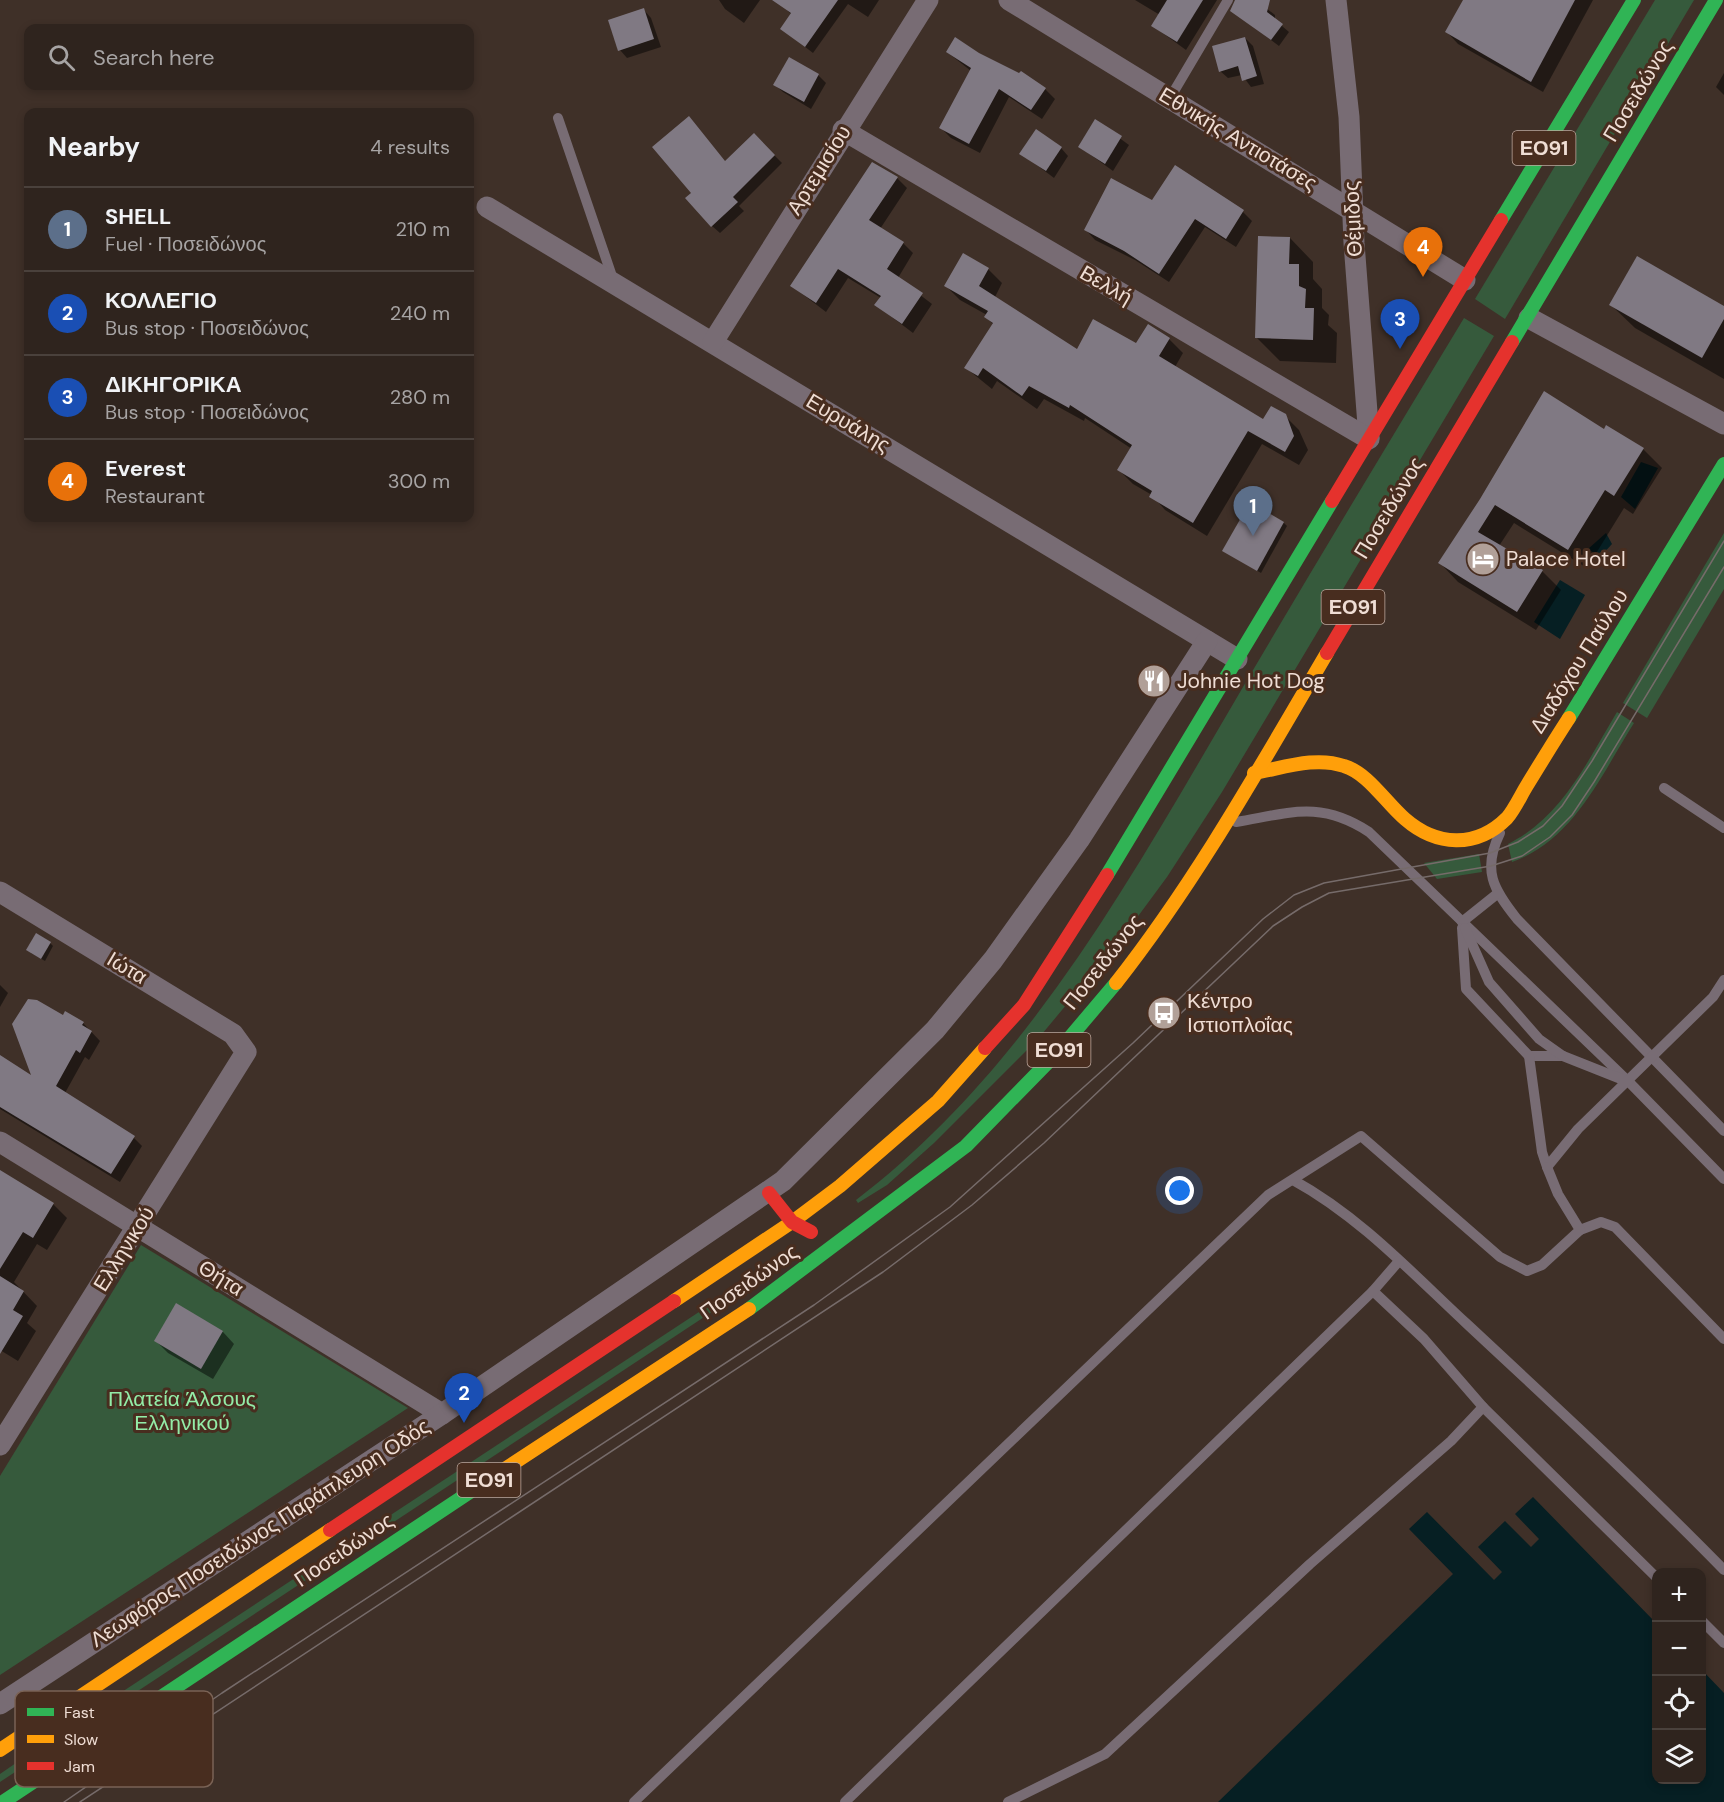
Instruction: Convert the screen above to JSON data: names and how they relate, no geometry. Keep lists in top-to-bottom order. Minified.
{"streets":{"main road":["Ποσειδώνος","ΕΟ91","Διαδόχου Παύλου"],"street":["Εθνικής Αντιοτάσες","Αρτεμισίου","Θέμιδος","Βελλή","Ευρυάλης","Ιώτα","Ελληνικού","Θήτα","Λεωφόρος Ποσειδώνος Παράπλευρη Οδός"]},"crossings":[["Ποσειδώνος","Εθνικής Αντιοτάσες"],["Ποσειδώνος","Θέμιδος"],["Ποσειδώνος","Βελλή"],["Ποσειδώνος","Ευρυάλης"],["Εθνικής Αντιοτάσες","Θέμιδος"],["Αρτεμισίου","Βελλή"],["Αρτεμισίου","Ευρυάλης"],["Θέμιδος","Βελλή"],["Ευρυάλης","Λεωφόρος Ποσειδώνος Παράπλευρη Οδός"],["Ιώτα","Ελληνικού"],["Ελληνικού","Θήτα"],["Θήτα","Λεωφόρος Ποσειδώνος Παράπλευρη Οδός"]],"parks":["Πλατεία Άλσους Ελληνικού"],"places":{"hotel":["Palace Hotel"],"restaurant":["Johnie Hot Dog"],"bus stop":["Κέντρο Ιστιοπλοΐας"]},"legend":["Fast","Slow","Jam"],"page":{"search":"Search here","heading":["Nearby","4 results"],"list":[{"mark":"1","name":"SHELL","note":"Fuel · Ποσειδώνος","value":"210 m"},{"mark":"2","name":"ΚΟΛΛΕΓΙΟ","note":"Bus stop · Ποσειδώνος","value":"240 m"},{"mark":"3","name":"ΔΙΚΗΓΟΡΙΚΑ","note":"Bus stop · Ποσειδώνος","value":"280 m"},{"mark":"4","name":"Everest","note":"Restaurant","value":"300 m"}],"pins":["4","3","1","2"],"map_buttons":["+","−"]}}
